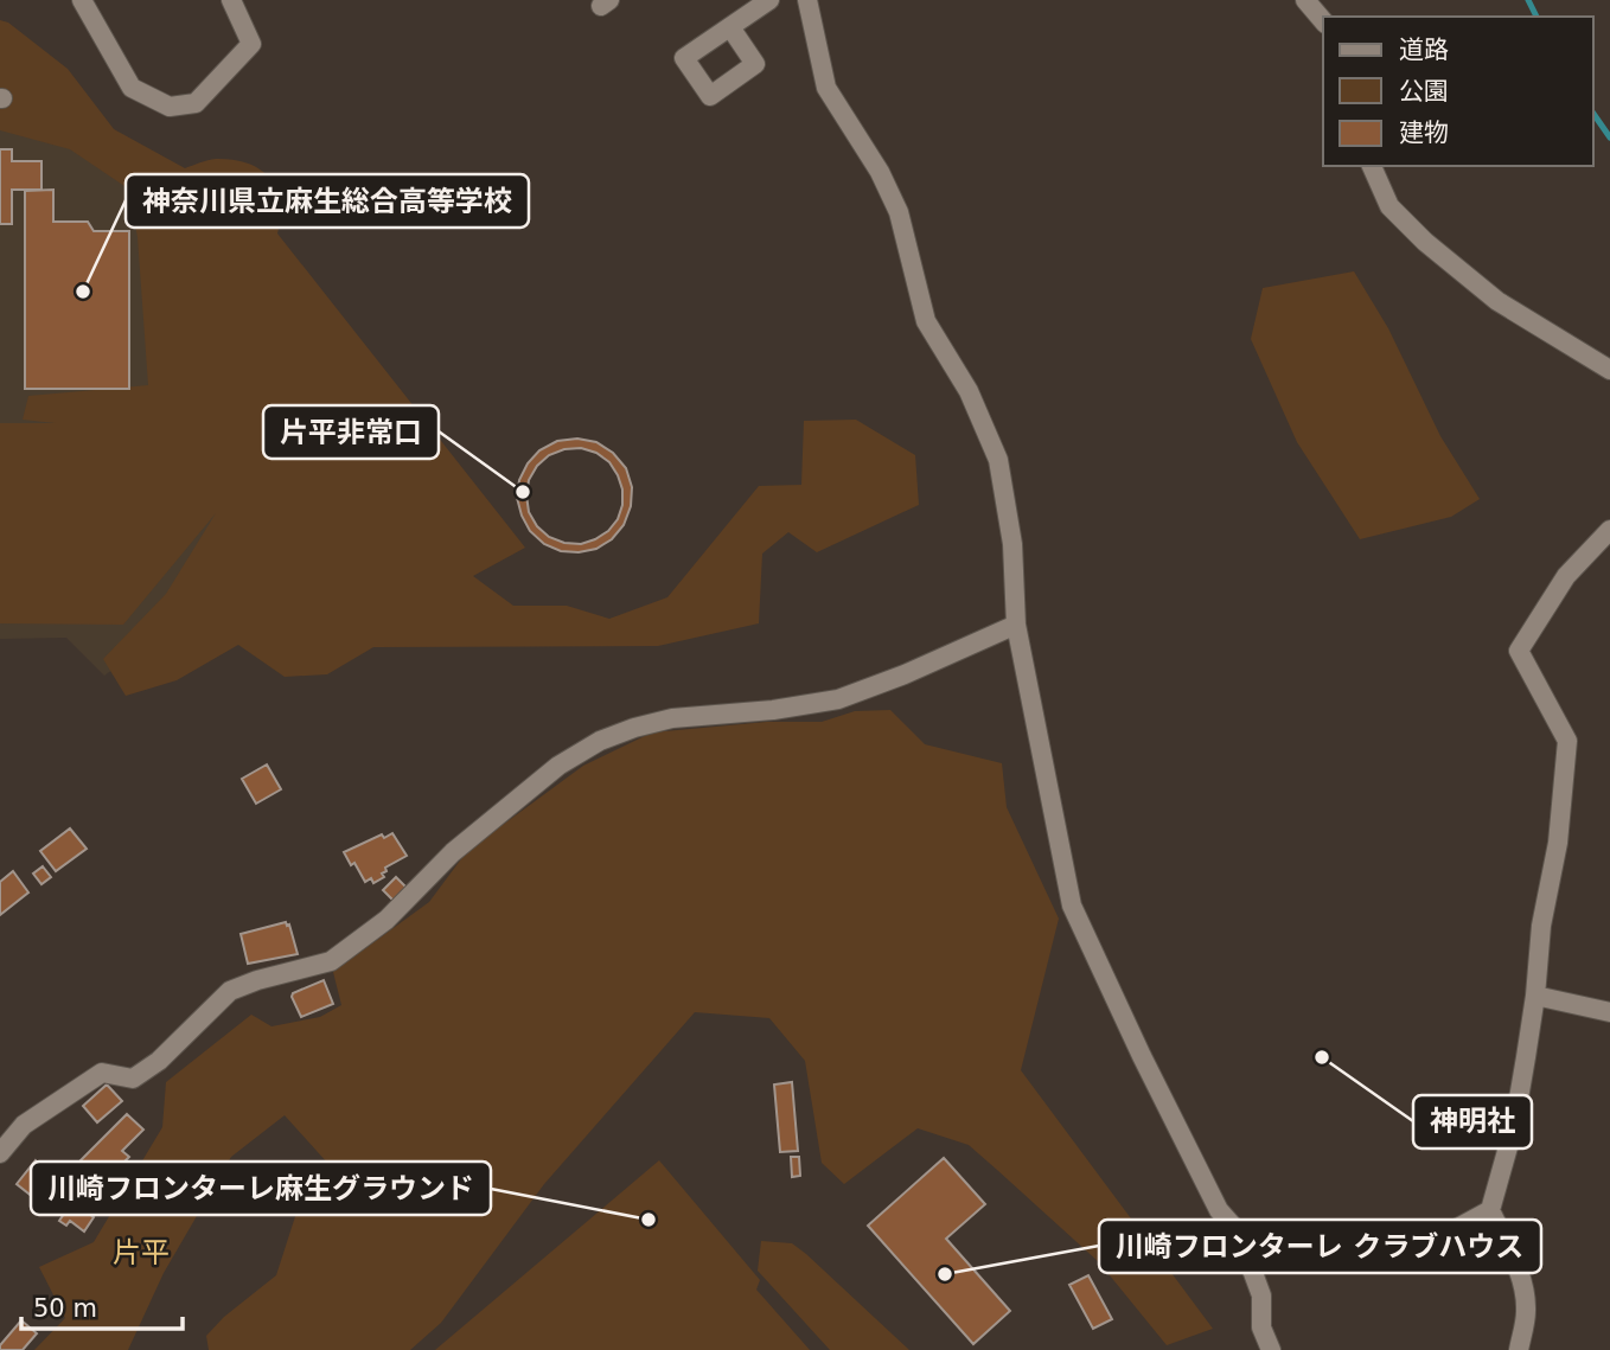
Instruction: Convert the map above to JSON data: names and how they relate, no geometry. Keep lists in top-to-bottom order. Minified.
{"districts":["片平"],"places":["神奈川県立麻生総合高等学校","片平非常口","神明社","川崎フロンターレ麻生グラウンド","川崎フロンターレ クラブハウス"],"legend":["道路","公園","建物"],"scale_bar":"50 m"}
